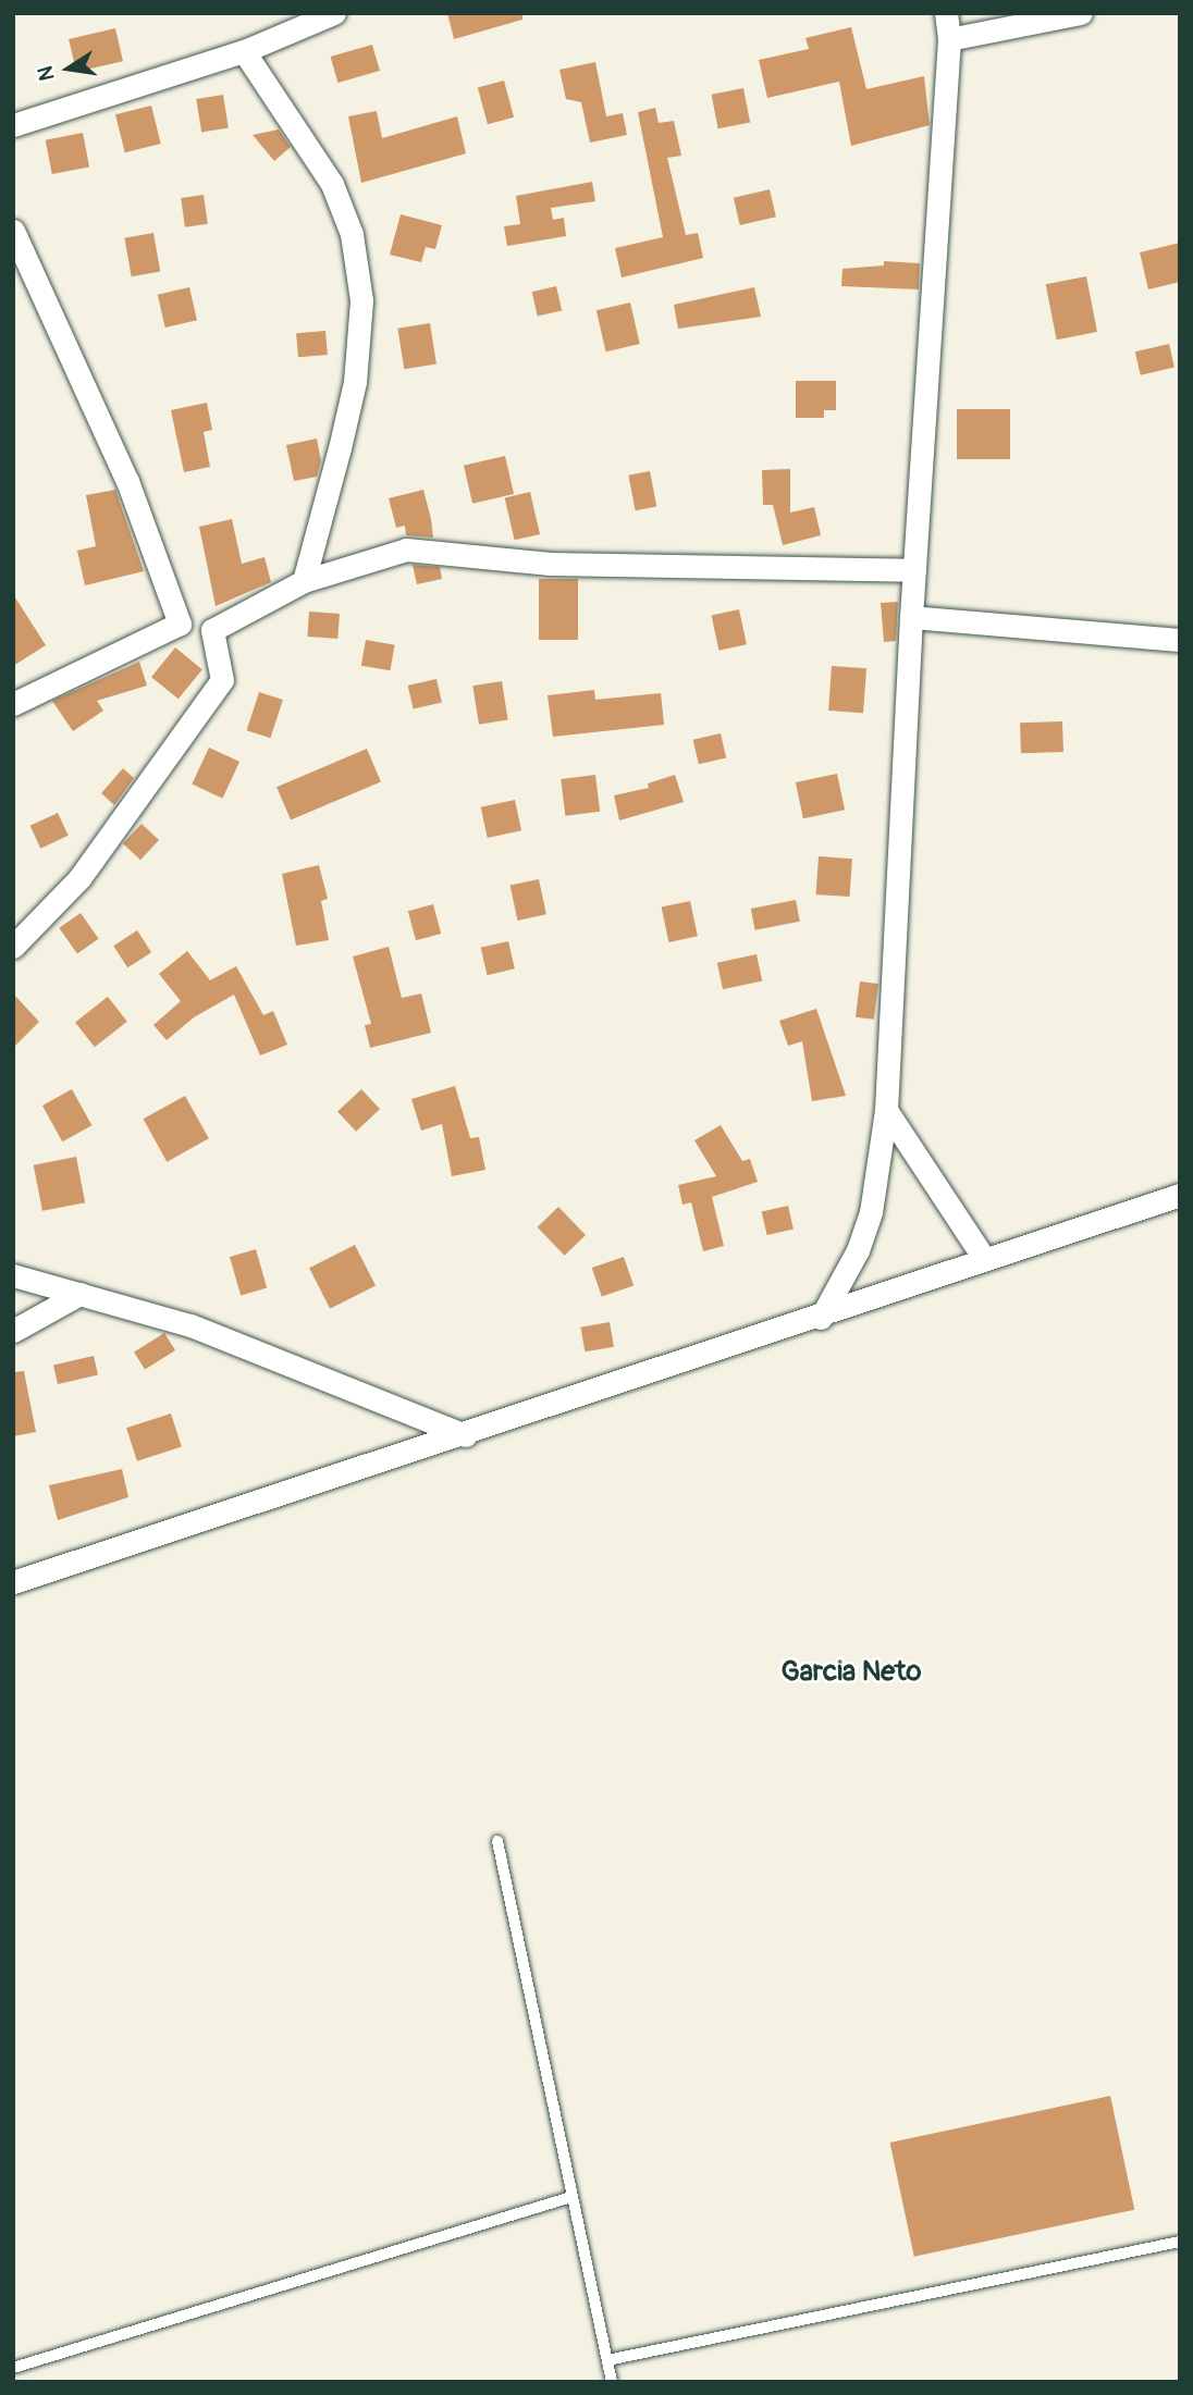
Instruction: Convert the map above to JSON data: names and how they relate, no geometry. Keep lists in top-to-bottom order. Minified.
{"districts":["Garcia Neto"],"north":"left"}
